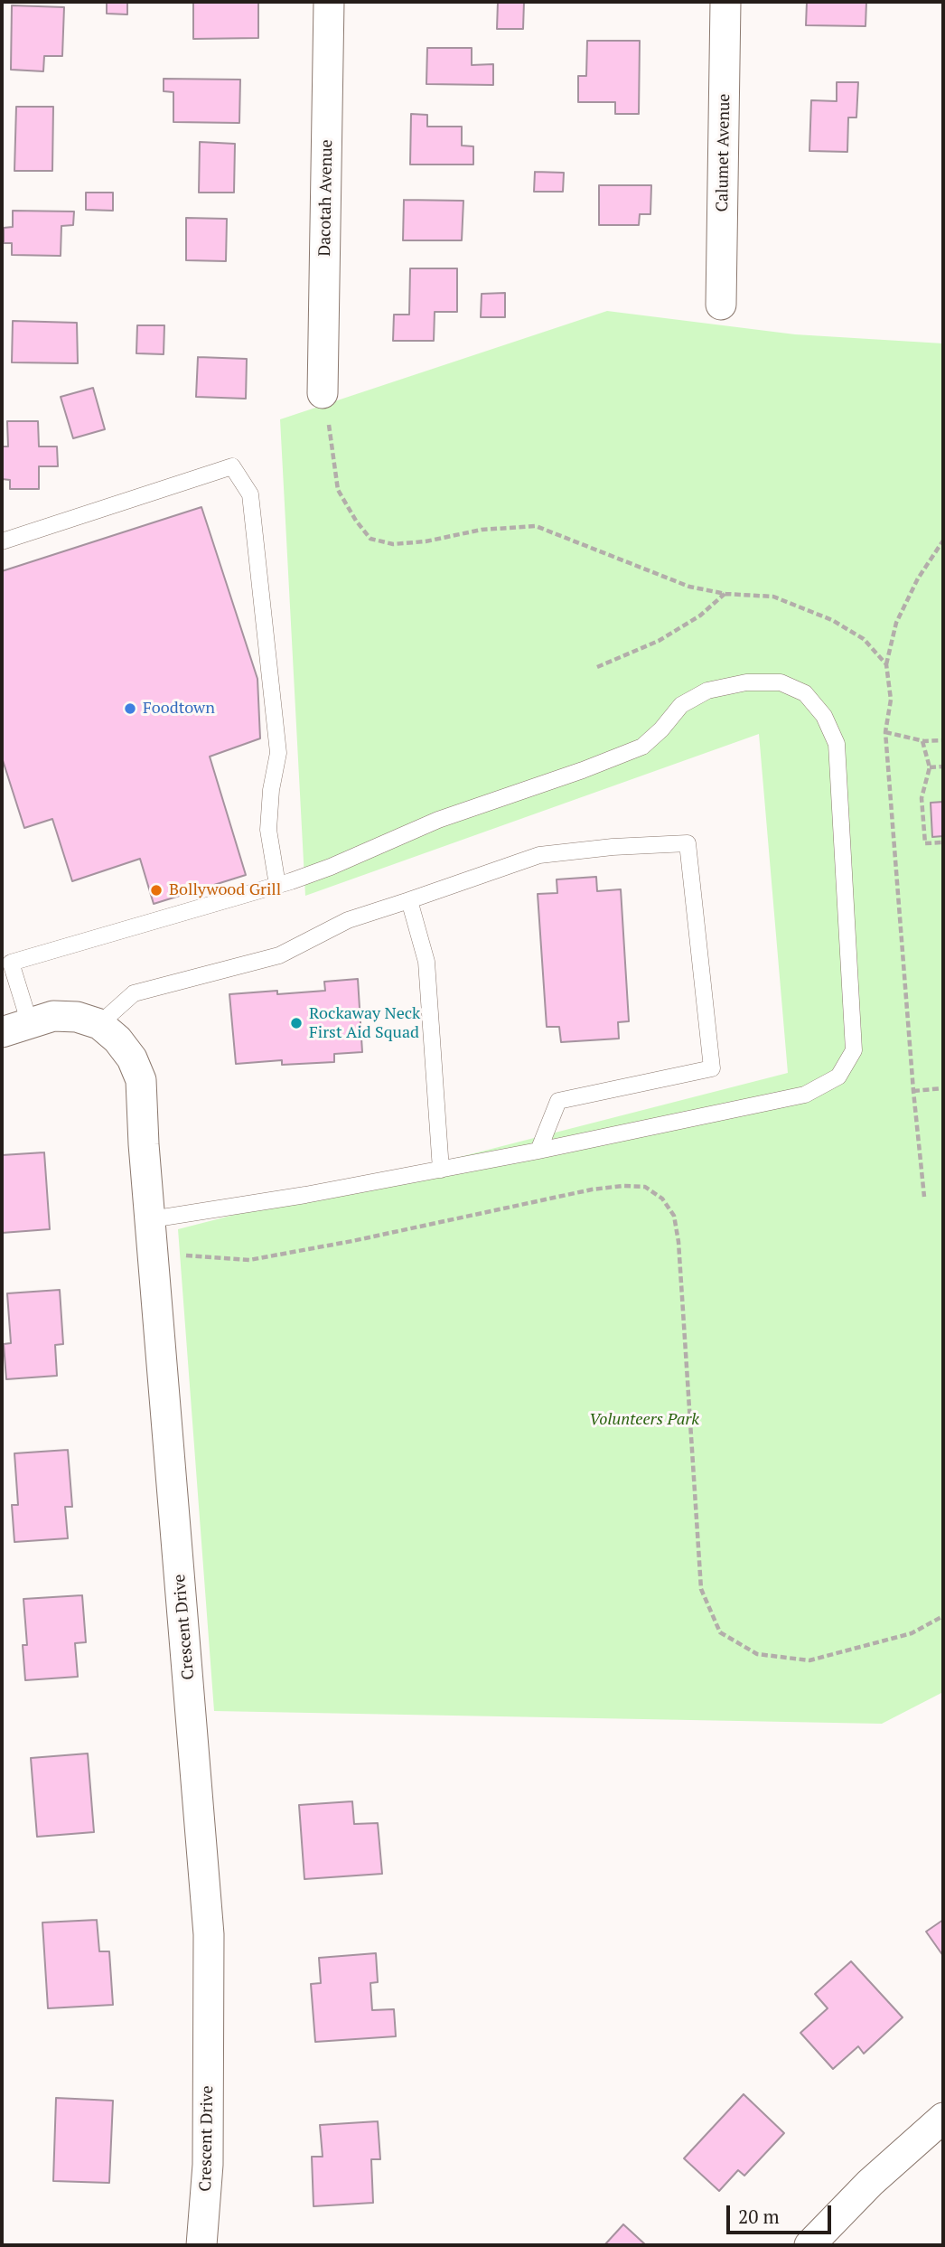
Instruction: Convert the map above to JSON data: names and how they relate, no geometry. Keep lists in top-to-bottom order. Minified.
{"streets":{"street":["Calumet Avenue","Dacotah Avenue","Crescent Drive"]},"parks":["Volunteers Park"],"places":["Foodtown","Bollywood Grill","Rockaway Neck First Aid Squad"],"scale_bar":"20 m"}
